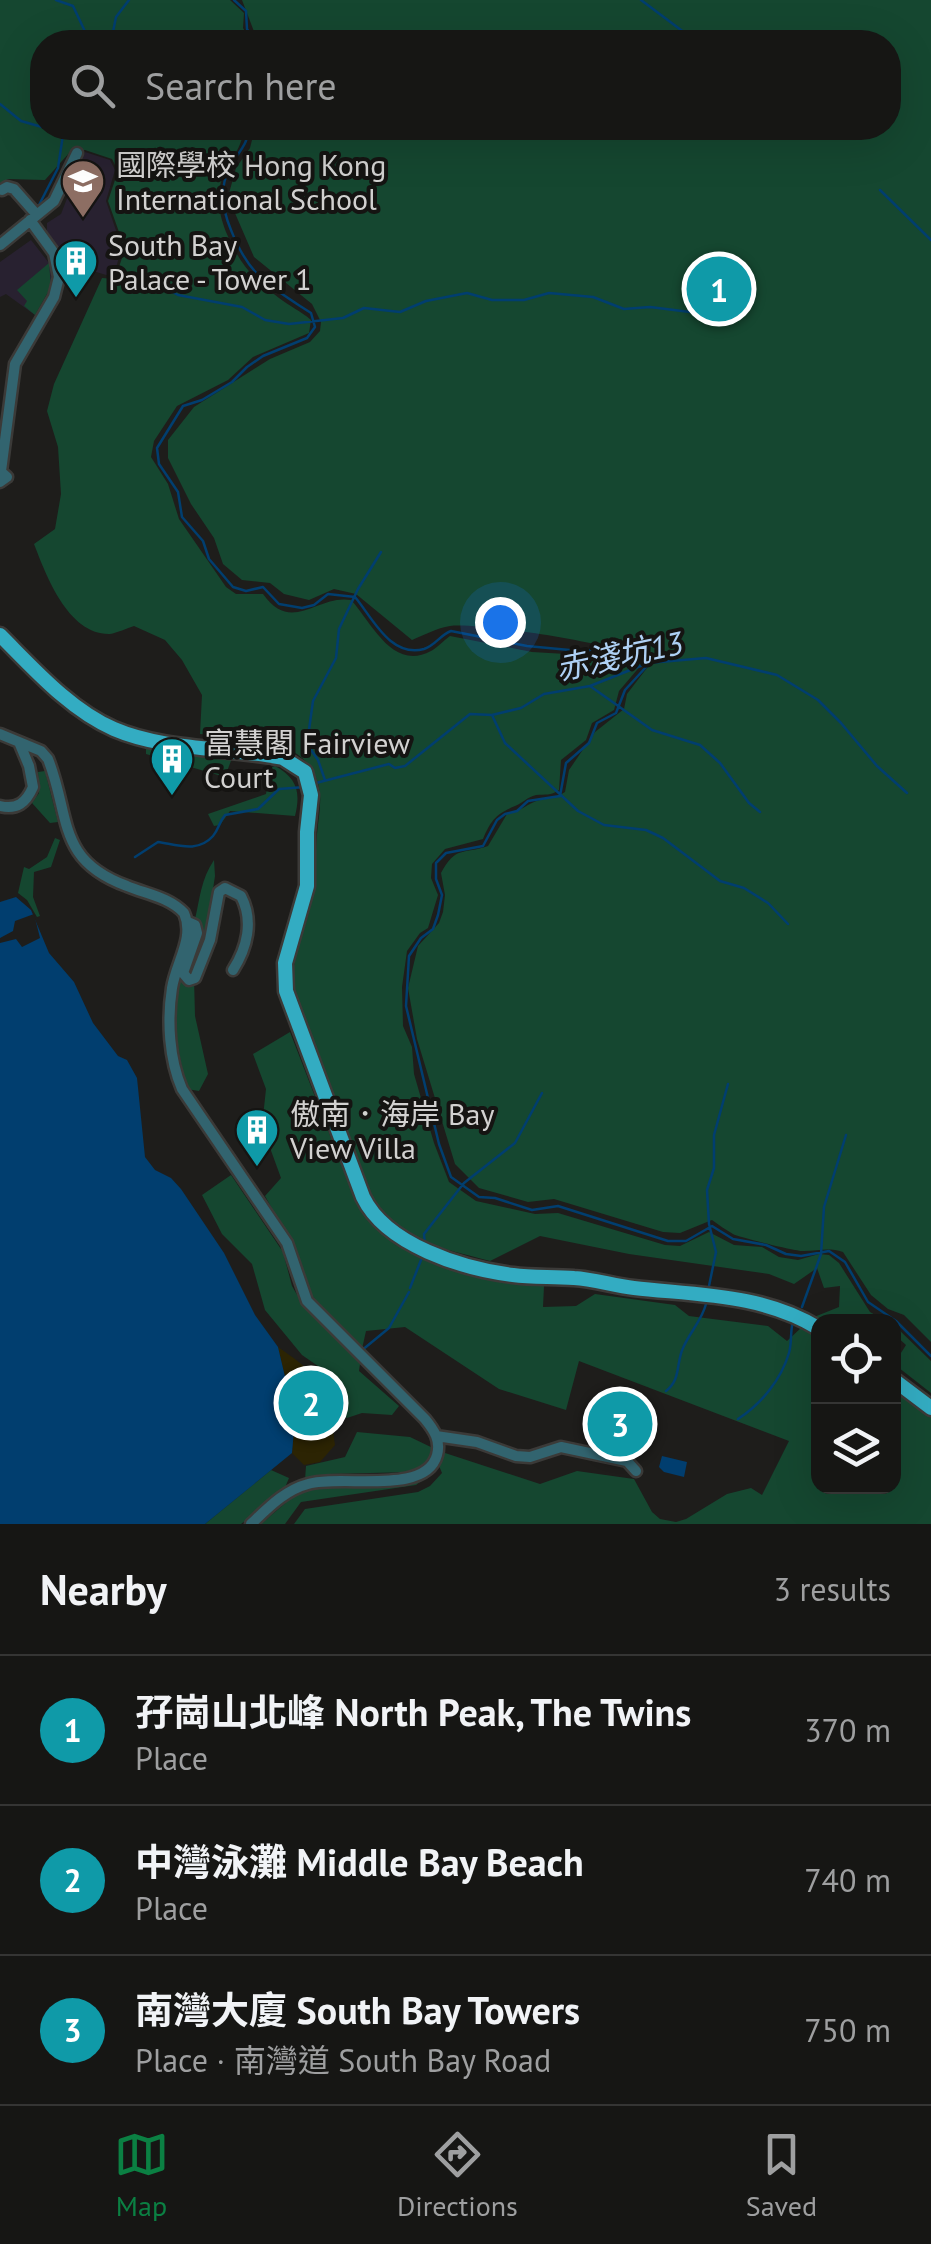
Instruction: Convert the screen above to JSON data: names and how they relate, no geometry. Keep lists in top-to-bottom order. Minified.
{"water":["赤淺坑13"],"places":{"school or university":["國際學校 Hong Kong International School"],"building":["South Bay Palace - Tower 1","富慧閣 Fairview Court","傲南．海岸 Bay View Villa"]},"page":{"search":"Search here","pins":["1","2","3"],"heading":["Nearby","3 results"],"list":[{"mark":"1","name":"孖崗山北峰 North Peak, The Twins","note":"Place","value":"370 m"},{"mark":"2","name":"中灣泳灘 Middle Bay Beach","note":"Place","value":"740 m"},{"mark":"3","name":"南灣大廈 South Bay Towers","note":"Place · 南灣道 South Bay Road","value":"750 m"}],"nav":["Map","Directions","Saved"]}}
